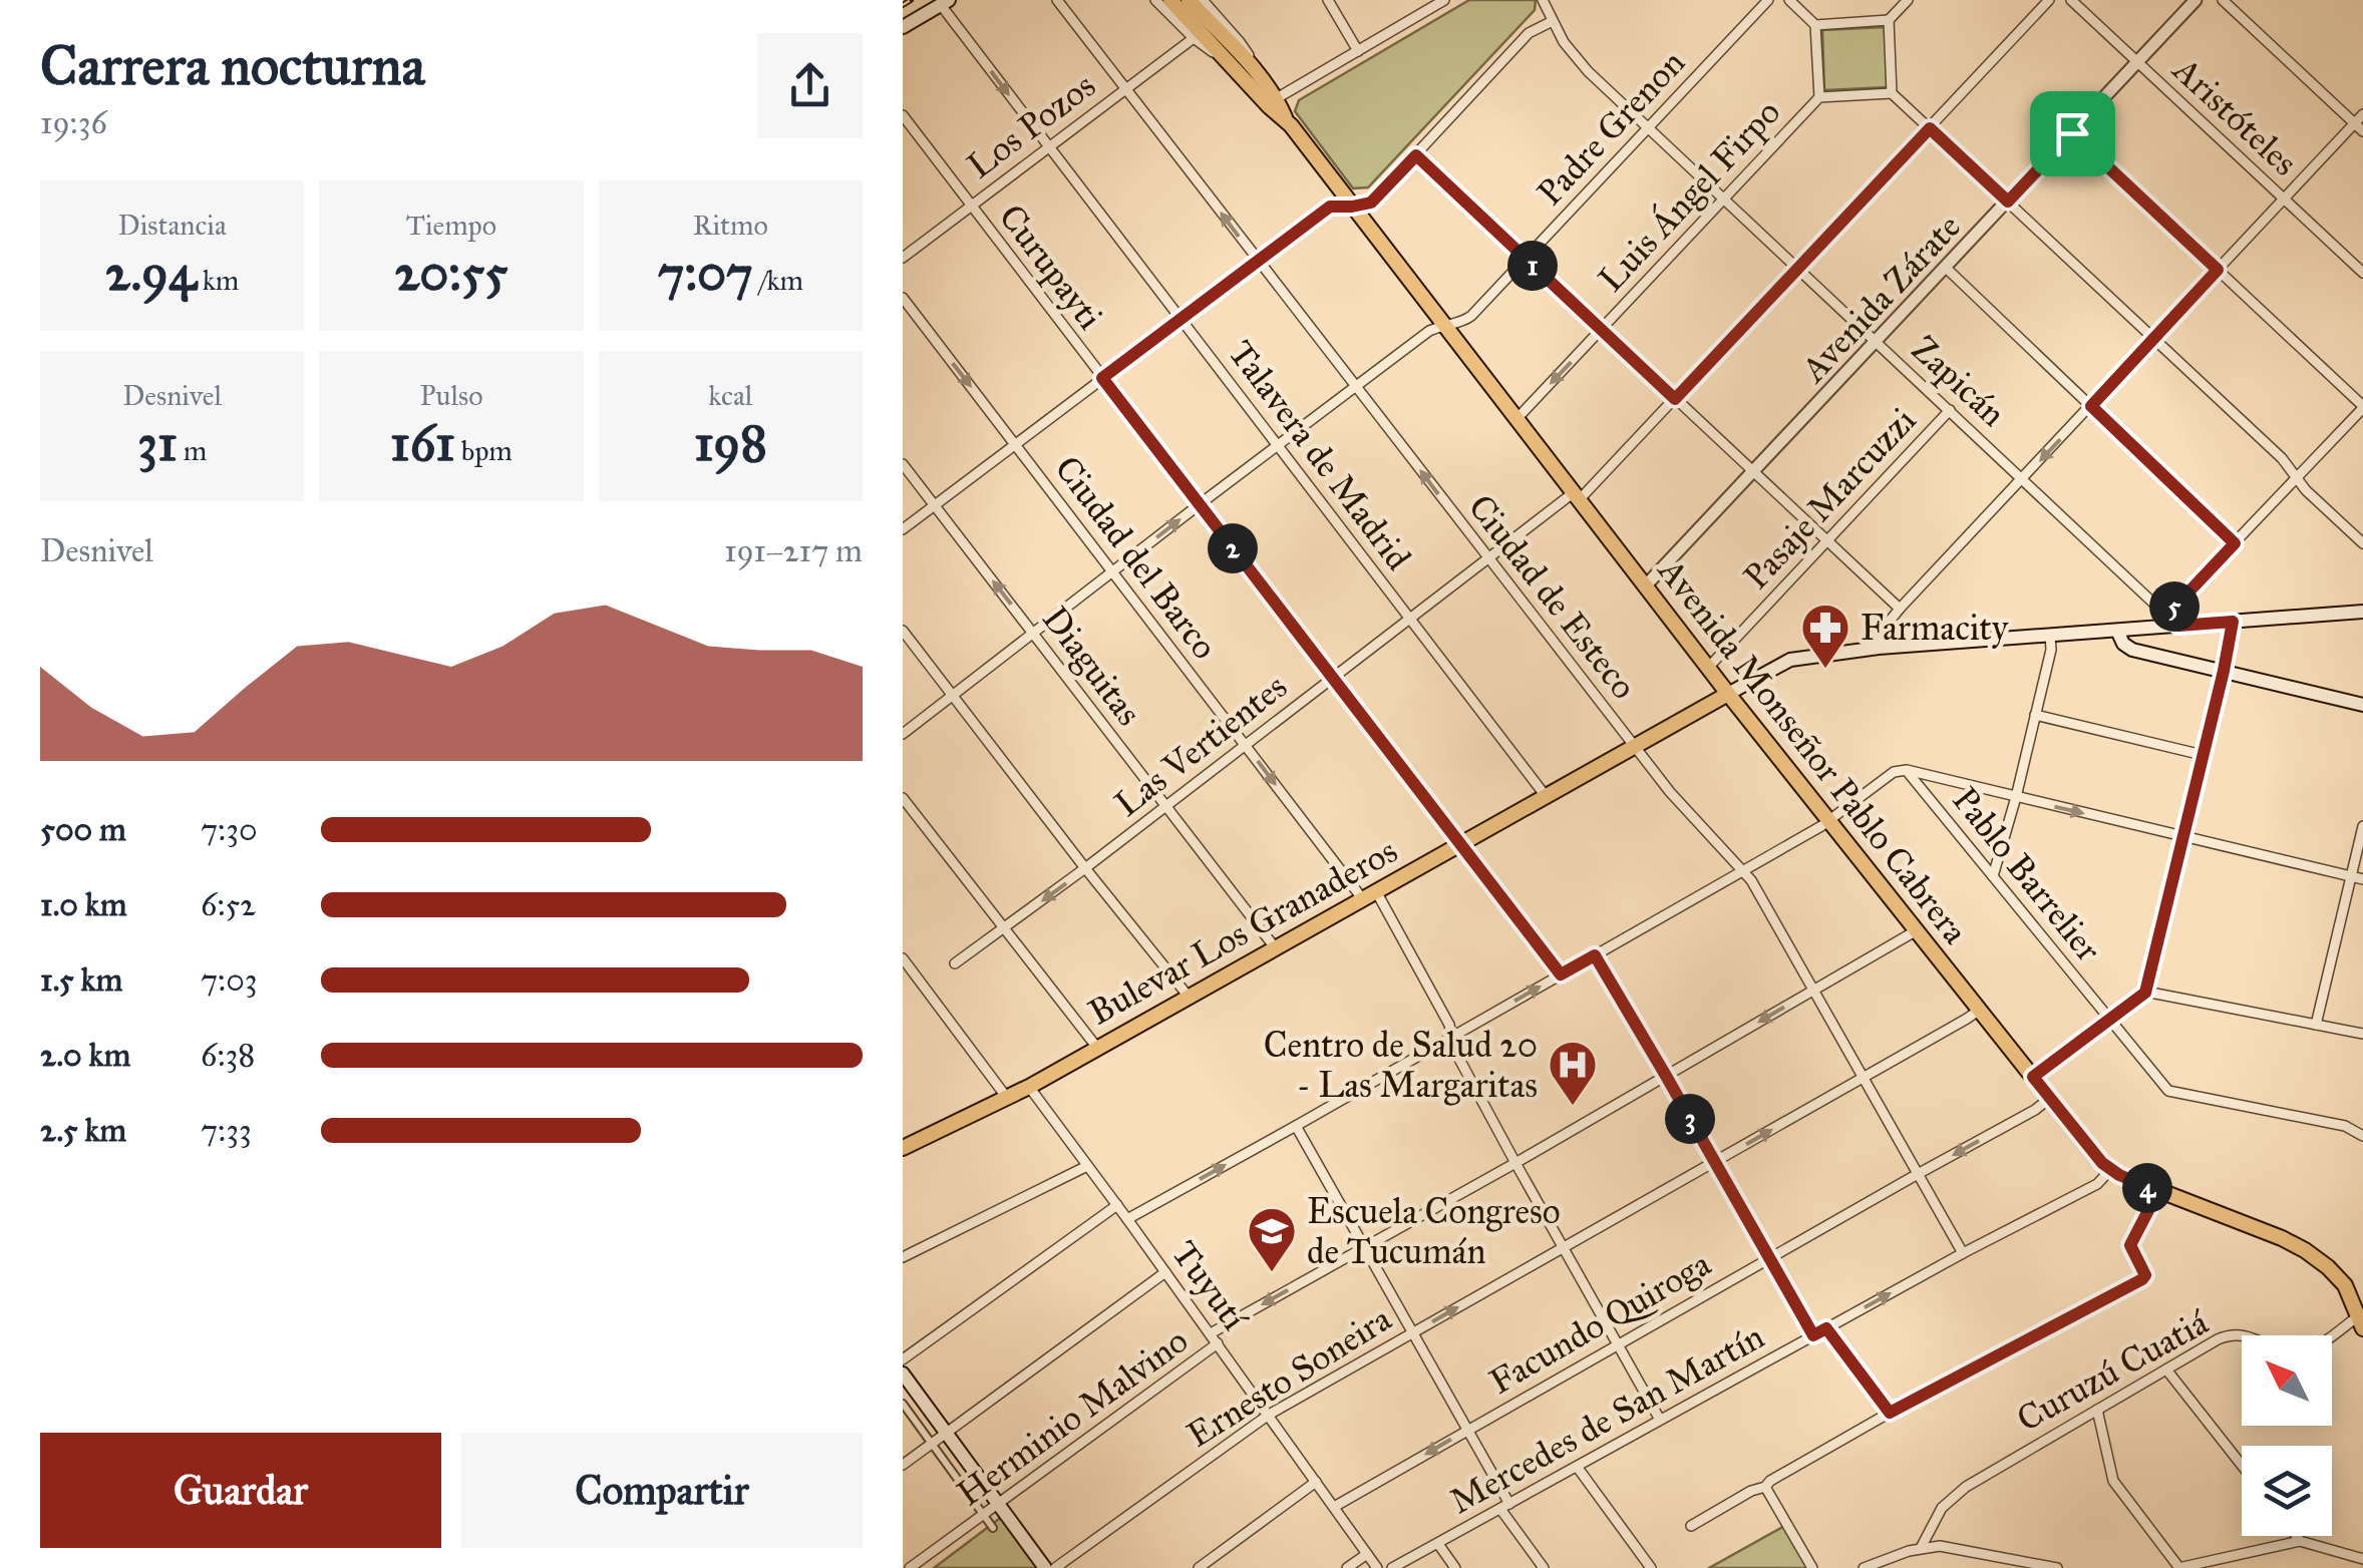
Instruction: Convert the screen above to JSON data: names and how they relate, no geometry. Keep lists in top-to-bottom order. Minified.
{"streets":{"main road":["Avenida Monseñor Pablo Cabrera","Bulevar Los Granaderos"],"street":["Aristóteles","Los Pozos","Padre Grenon","Luis Ángel Firpo","Curupayti","Avenida Zárate","Zapicán","Talavera de Madrid","Pasaje Marcuzzi","Ciudad del Barco","Ciudad de Esteco","Diaguitas","Las Vertientes","Pablo Barrelier","Tuyutí","Facundo Quiroga","Curuzú Cuatiá","Ernesto Soneira","Herminio Malvino","Mercedes de San Martín"]},"crossings":[["Aristóteles","Avenida Zárate"],["Los Pozos","Curupayti"],["Los Pozos","Talavera de Madrid"],["Los Pozos","Ciudad de Esteco"],["Los Pozos","Avenida Monseñor Pablo Cabrera"],["Padre Grenon","Curupayti"],["Padre Grenon","Zapicán"],["Padre Grenon","Talavera de Madrid"],["Padre Grenon","Ciudad del Barco"],["Padre Grenon","Ciudad de Esteco"],["Padre Grenon","Diaguitas"],["Padre Grenon","Avenida Monseñor Pablo Cabrera"],["Luis Ángel Firpo","Zapicán"],["Luis Ángel Firpo","Avenida Monseñor Pablo Cabrera"],["Curupayti","Las Vertientes"],["Curupayti","Bulevar Los Granaderos"],["Avenida Zárate","Zapicán"],["Avenida Zárate","Avenida Monseñor Pablo Cabrera"],["Zapicán","Pasaje Marcuzzi"],["Zapicán","Las Vertientes"],["Zapicán","Bulevar Los Granaderos"],["Talavera de Madrid","Las Vertientes"],["Talavera de Madrid","Bulevar Los Granaderos"],["Pasaje Marcuzzi","Avenida Monseñor Pablo Cabrera"],["Ciudad del Barco","Las Vertientes"],["Ciudad del Barco","Bulevar Los Granaderos"],["Ciudad del Barco","Facundo Quiroga"],["Ciudad del Barco","Ernesto Soneira"],["Ciudad del Barco","Herminio Malvino"],["Ciudad del Barco","Mercedes de San Martín"],["Ciudad de Esteco","Las Vertientes"],["Ciudad de Esteco","Bulevar Los Granaderos"],["Ciudad de Esteco","Facundo Quiroga"],["Ciudad de Esteco","Ernesto Soneira"],["Ciudad de Esteco","Herminio Malvino"],["Ciudad de Esteco","Mercedes de San Martín"],["Diaguitas","Las Vertientes"],["Diaguitas","Bulevar Los Granaderos"],["Las Vertientes","Avenida Monseñor Pablo Cabrera"],["Avenida Monseñor Pablo Cabrera","Bulevar Los Granaderos"],["Avenida Monseñor Pablo Cabrera","Facundo Quiroga"],["Avenida Monseñor Pablo Cabrera","Curuzú Cuatiá"],["Avenida Monseñor Pablo Cabrera","Ernesto Soneira"],["Avenida Monseñor Pablo Cabrera","Herminio Malvino"],["Avenida Monseñor Pablo Cabrera","Mercedes de San Martín"],["Bulevar Los Granaderos","Tuyutí"],["Tuyutí","Facundo Quiroga"],["Tuyutí","Ernesto Soneira"],["Tuyutí","Herminio Malvino"]],"one_way":["Facundo Quiroga"],"places":{"pharmacy":["Farmacity"],"hospital":["Centro de Salud 20 - Las Margaritas"],"school or university":["Escuela Congreso de Tucumán"]},"north":"top left","page":{"heading":["Carrera nocturna","19:36"],"stats":[["Distancia","2.94 km"],["Tiempo","20:55"],["Ritmo","7:07 /km"],["Desnivel","31 m"],["Pulso","161 bpm"],["kcal","198"]],"pins":["1","2","5","3","4"],"chart":["Desnivel","191–217 m"],"list":[{"name":"500 m","note":"7:30"},{"name":"1.0 km","note":"6:52"},{"name":"1.5 km","note":"7:03"},{"name":"2.0 km","note":"6:38"},{"name":"2.5 km","note":"7:33"}],"buttons":["Guardar","Compartir"]}}
